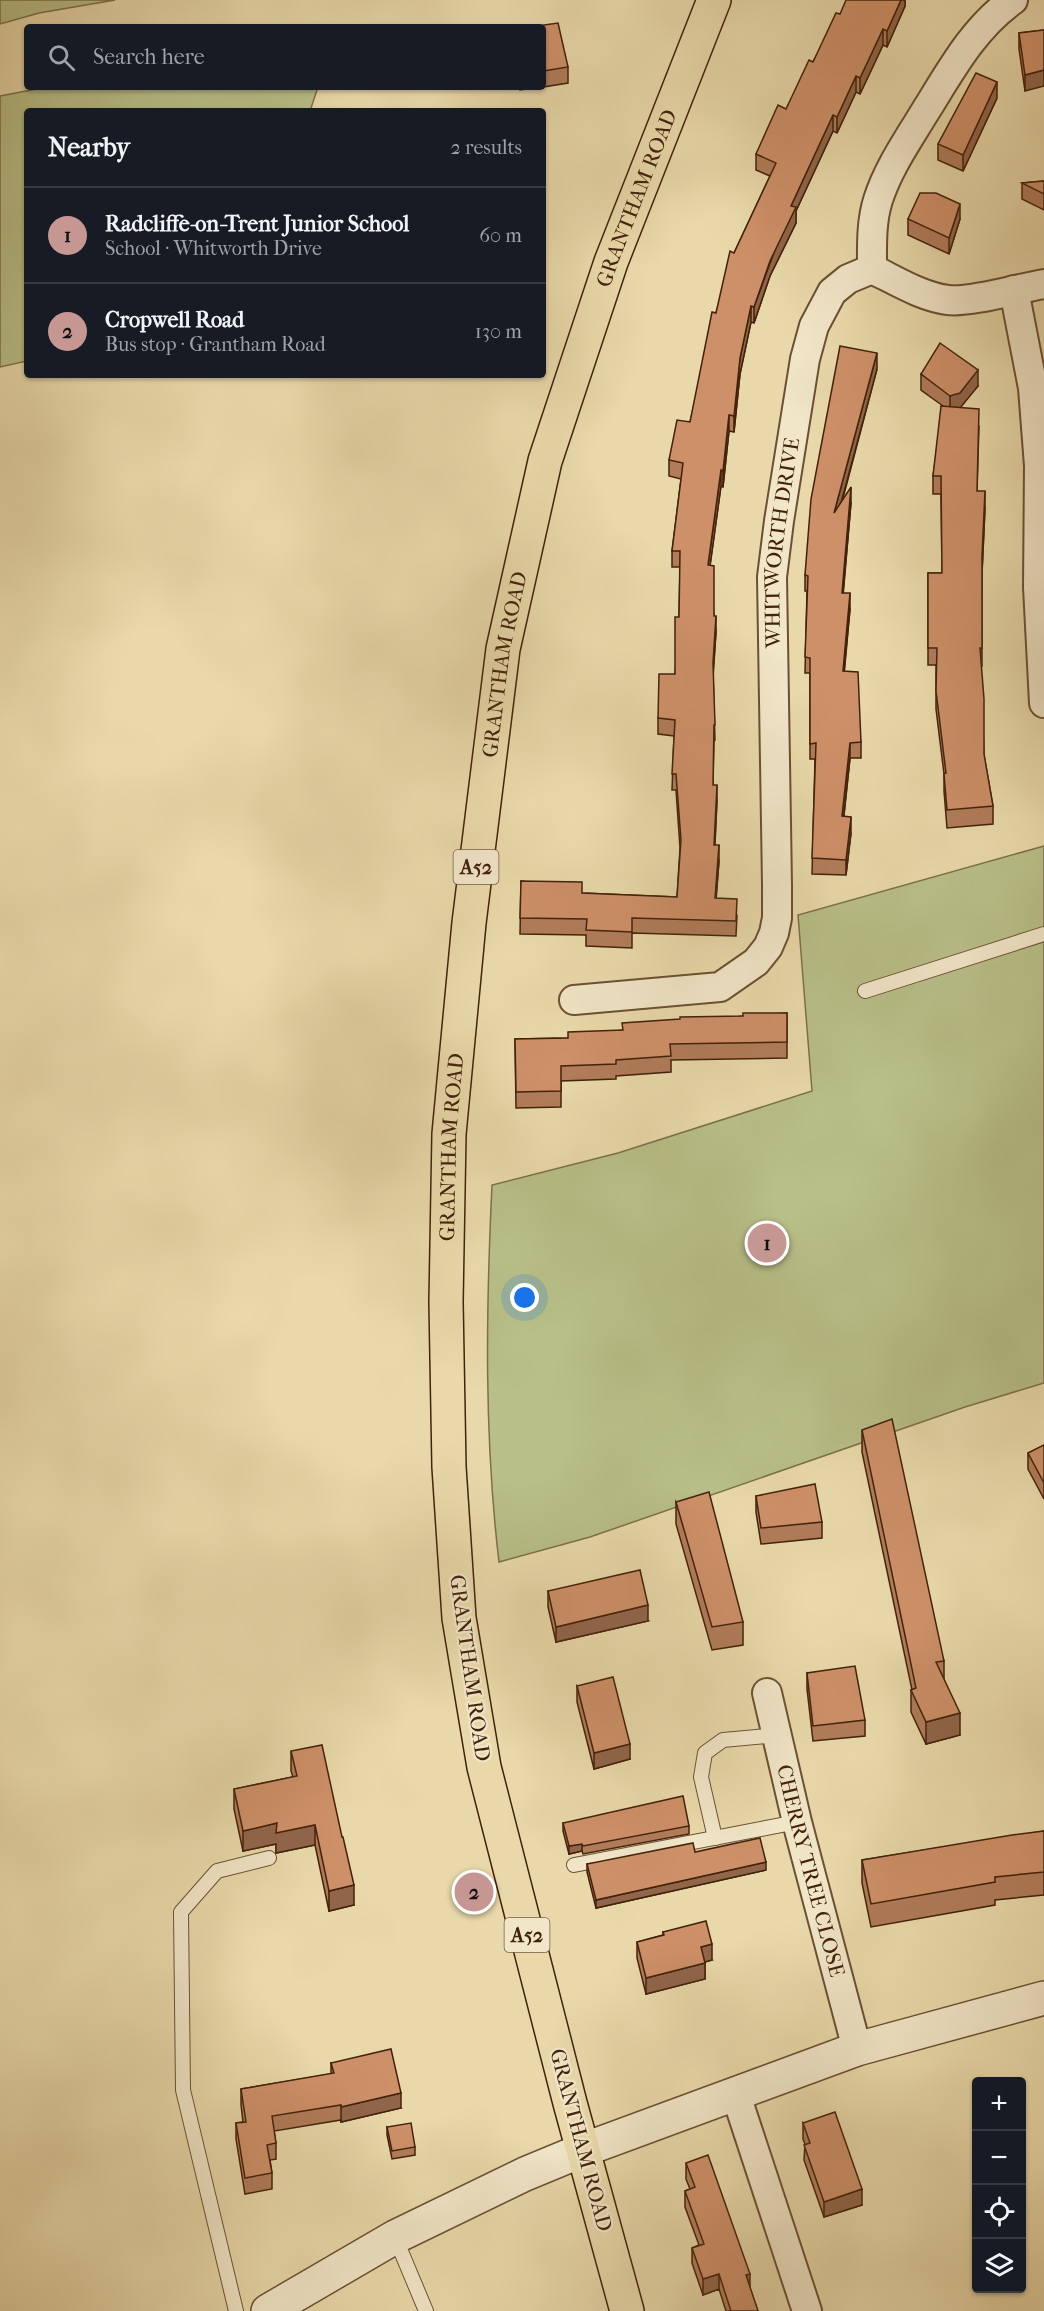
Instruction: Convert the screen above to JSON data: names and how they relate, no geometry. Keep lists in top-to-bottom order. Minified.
{"streets":{"highway":["GRANTHAM ROAD","A52"],"street":["WHITWORTH DRIVE","CHERRY TREE CLOSE"]},"page":{"search":"Search here","heading":["Nearby","2 results"],"list":[{"mark":"1","name":"Radcliffe-on-Trent Junior School","note":"School · Whitworth Drive","value":"60 m"},{"mark":"2","name":"Cropwell Road","note":"Bus stop · Grantham Road","value":"130 m"}],"pins":["1","2"],"map_buttons":["+","−"]}}
